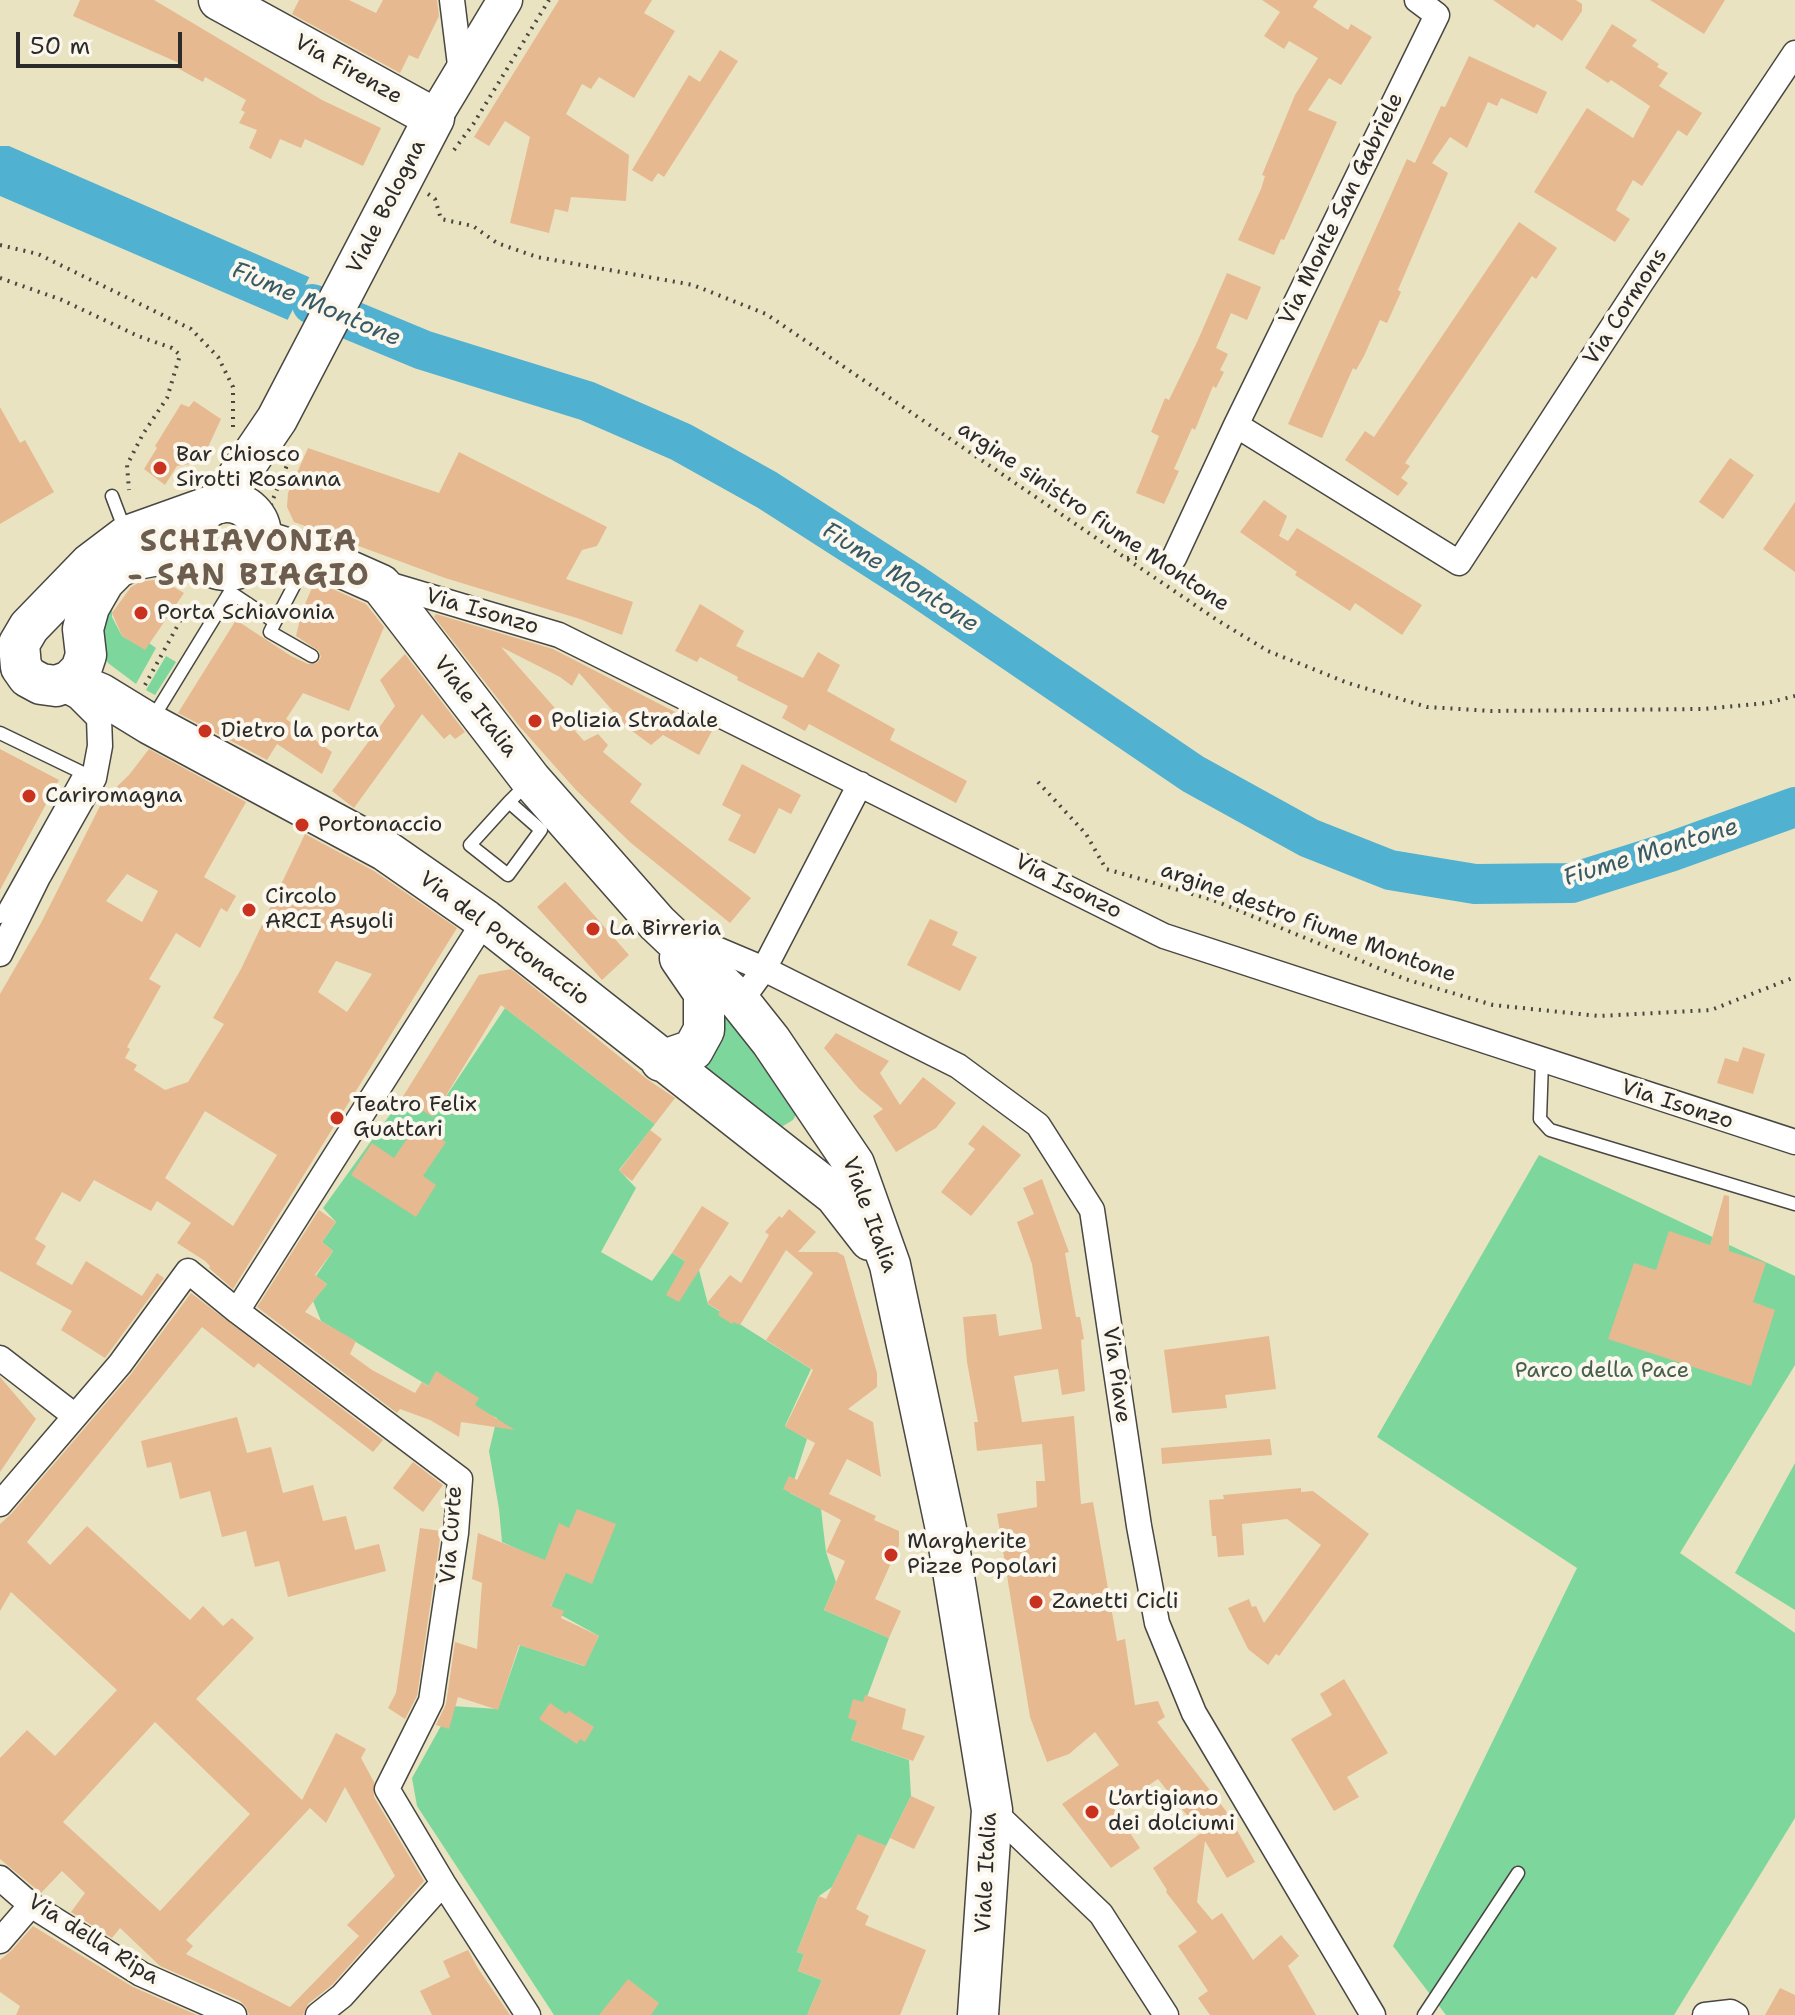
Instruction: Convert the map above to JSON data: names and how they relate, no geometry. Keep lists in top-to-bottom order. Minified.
{"streets":{"main road":["Via Firenze","Viale Bologna","Viale Italia","Via del Portonaccio"],"street":["Via Monte San Gabriele","Via Cormons","Via Isonzo","Via Piave","Via Curte","Via della Ripa"],"path":["argine sinistro fiume Montone","argine destro fiume Montone"]},"crossings":[["Via Firenze","Viale Bologna"],["Viale Bologna","Viale Italia"],["Via Monte San Gabriele","Via Cormons"],["Via Isonzo","Viale Italia"],["Viale Italia","Via del Portonaccio"],["Viale Italia","Via Piave"]],"districts":["SCHIAVONIA - SAN BIAGIO"],"water":["Fiume Montone"],"parks":["Parco della Pace"],"places":["Bar Chiosco Sirotti Rosanna","Porta Schiavonia","Polizia Stradale","Dietro la porta","Cariromagna","Portonaccio","Circolo ARCI Asyoli","La Birreria","Teatro Felix Guattari","Margherite Pizze Popolari","Zanetti Cicli","L'artigiano dei dolciumi"],"scale_bar":"50 m"}
